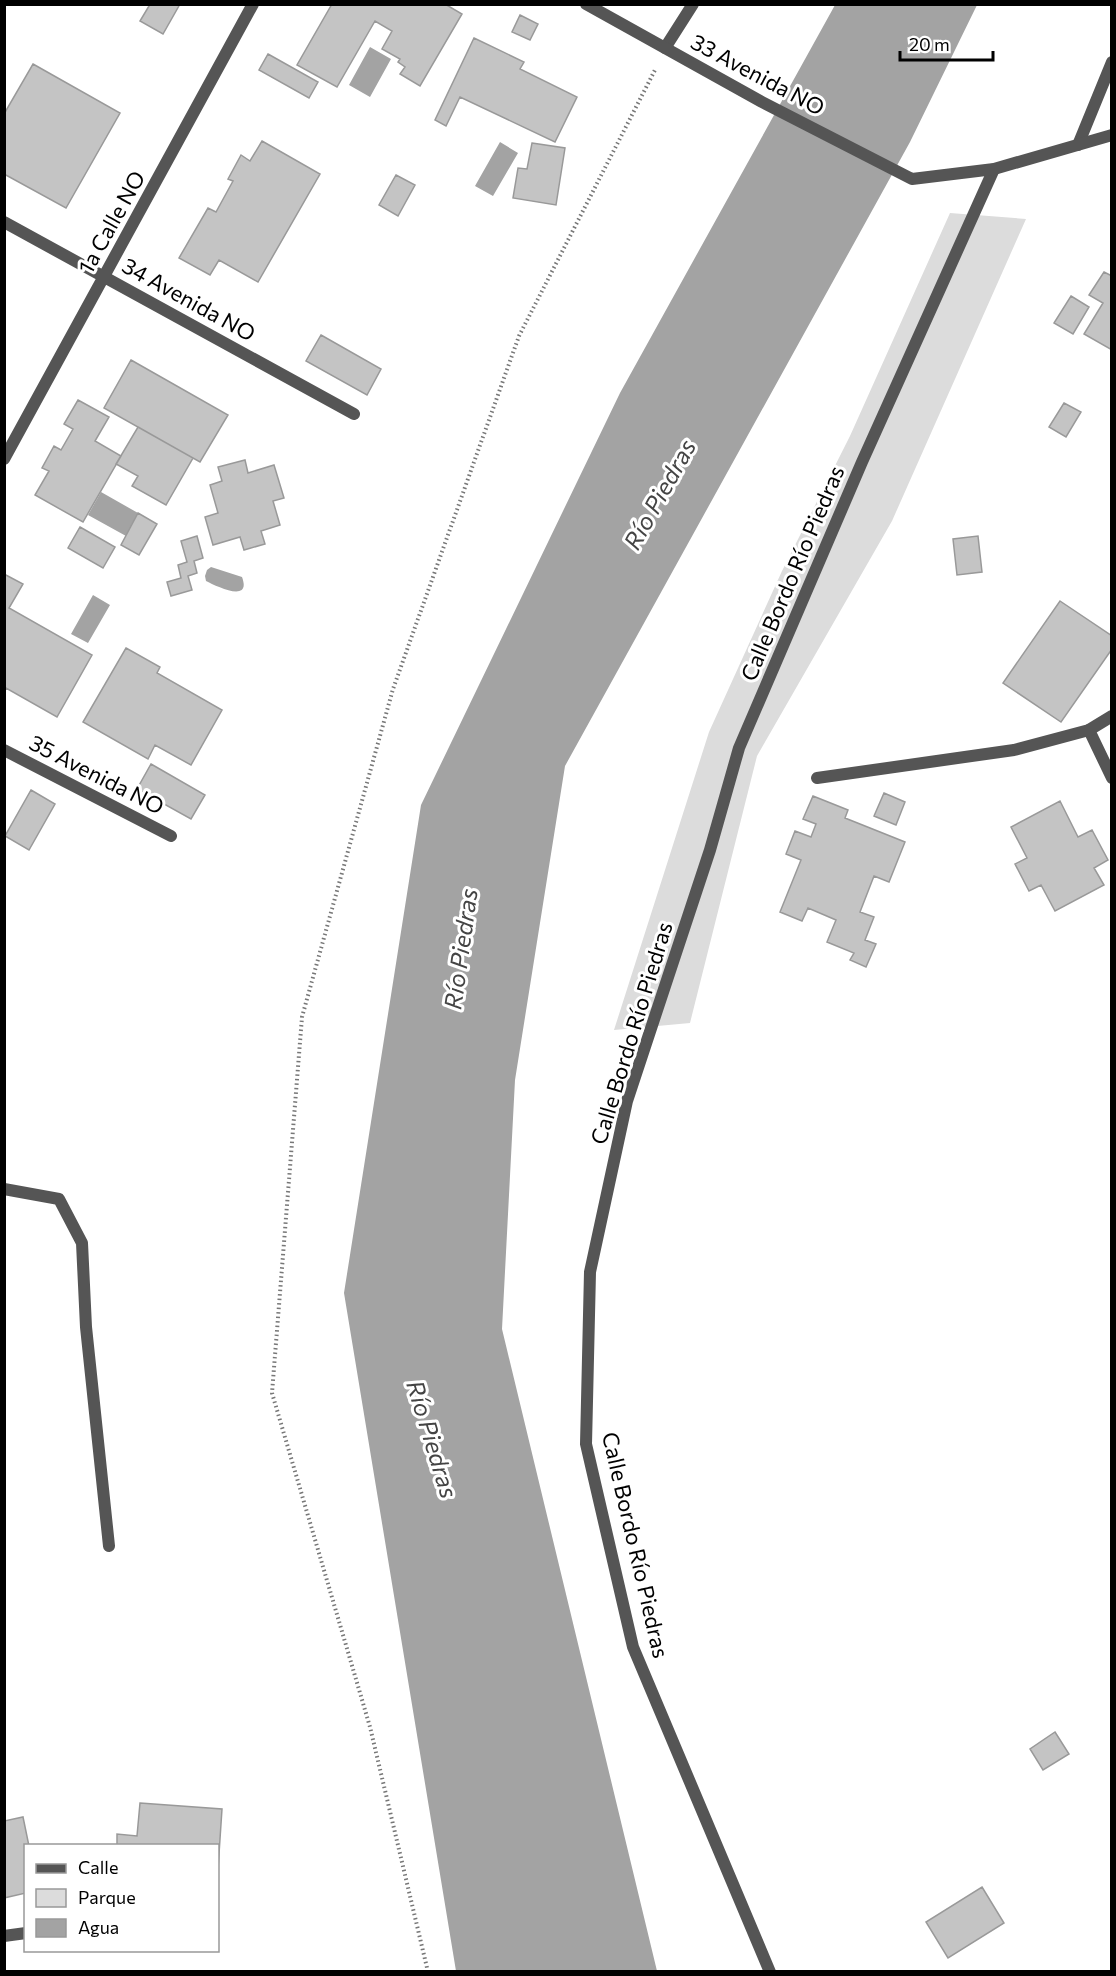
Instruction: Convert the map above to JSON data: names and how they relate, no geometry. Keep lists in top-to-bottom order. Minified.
{"streets":{"street":["33 Avenida NO","1a Calle NO","34 Avenida NO","Calle Bordo Río Piedras","35 Avenida NO"]},"crossings":[["33 Avenida NO","Calle Bordo Río Piedras"],["1a Calle NO","34 Avenida NO"]],"water":["Río Piedras"],"legend":["Calle","Parque","Agua"],"scale_bar":"20 m"}
